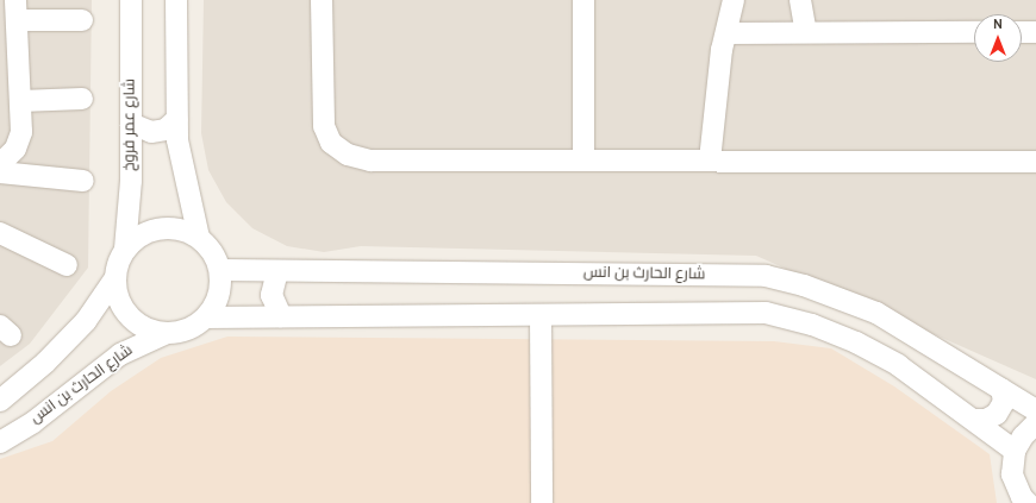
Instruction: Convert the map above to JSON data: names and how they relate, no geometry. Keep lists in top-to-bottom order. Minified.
{"streets":{"street":["شارع عمر فروخ","شارع الحارث بن انس"]},"crossings":[["شارع عمر فروخ","شارع الحارث بن انس"]],"north":"top"}
